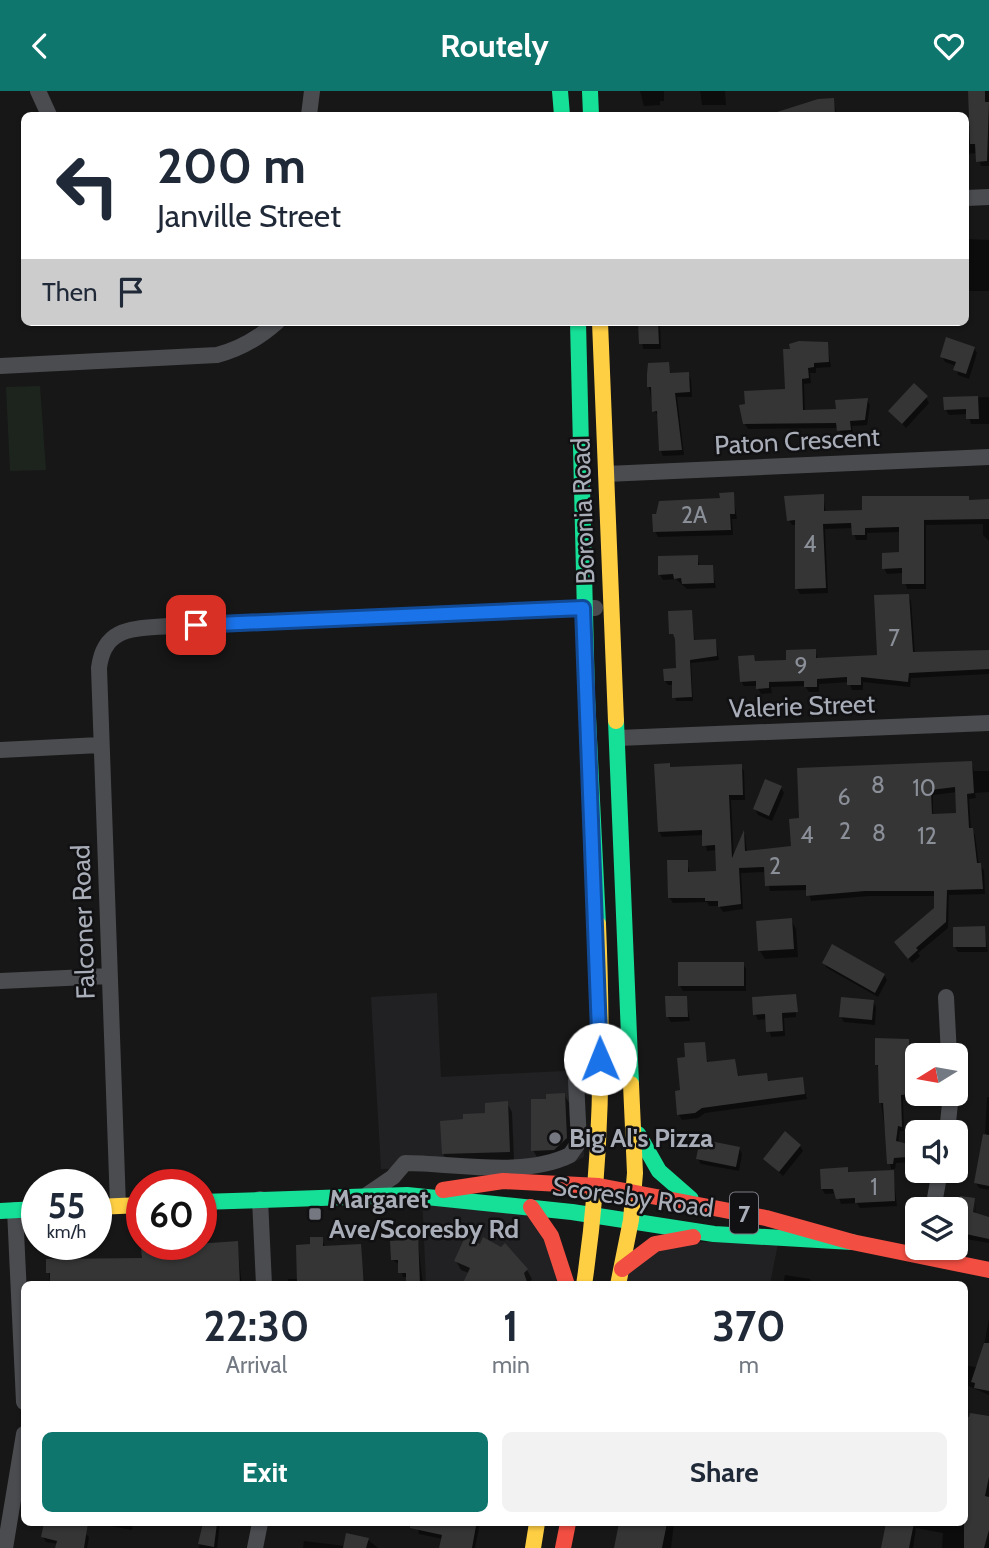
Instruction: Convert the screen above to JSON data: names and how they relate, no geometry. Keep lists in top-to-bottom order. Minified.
{"streets":{"main road":["Boronia Road","Scoresby Road","7"],"street":["Paton Crescent","Valerie Street","Falconer Road"]},"crossings":[["Paton Crescent","Boronia Road"],["Boronia Road","Valerie Street"],["Boronia Road","Falconer Road"],["Boronia Road","Scoresby Road"]],"places":{"other":["Big Al's Pizza"],"transit":["Margaret Ave/Scoresby Rd"]},"house_numbers":["2A","4","7","9","8","10","6","2","8","4","12","2","1"],"north":"left","page":{"header":"Routely","turn":["200 m","Janville Street"],"then":"Then","speed":"55 km/h","limit":"60","eta":["22:30","Arrival","1","min","370","m"],"buttons":["Exit","Share"]}}
